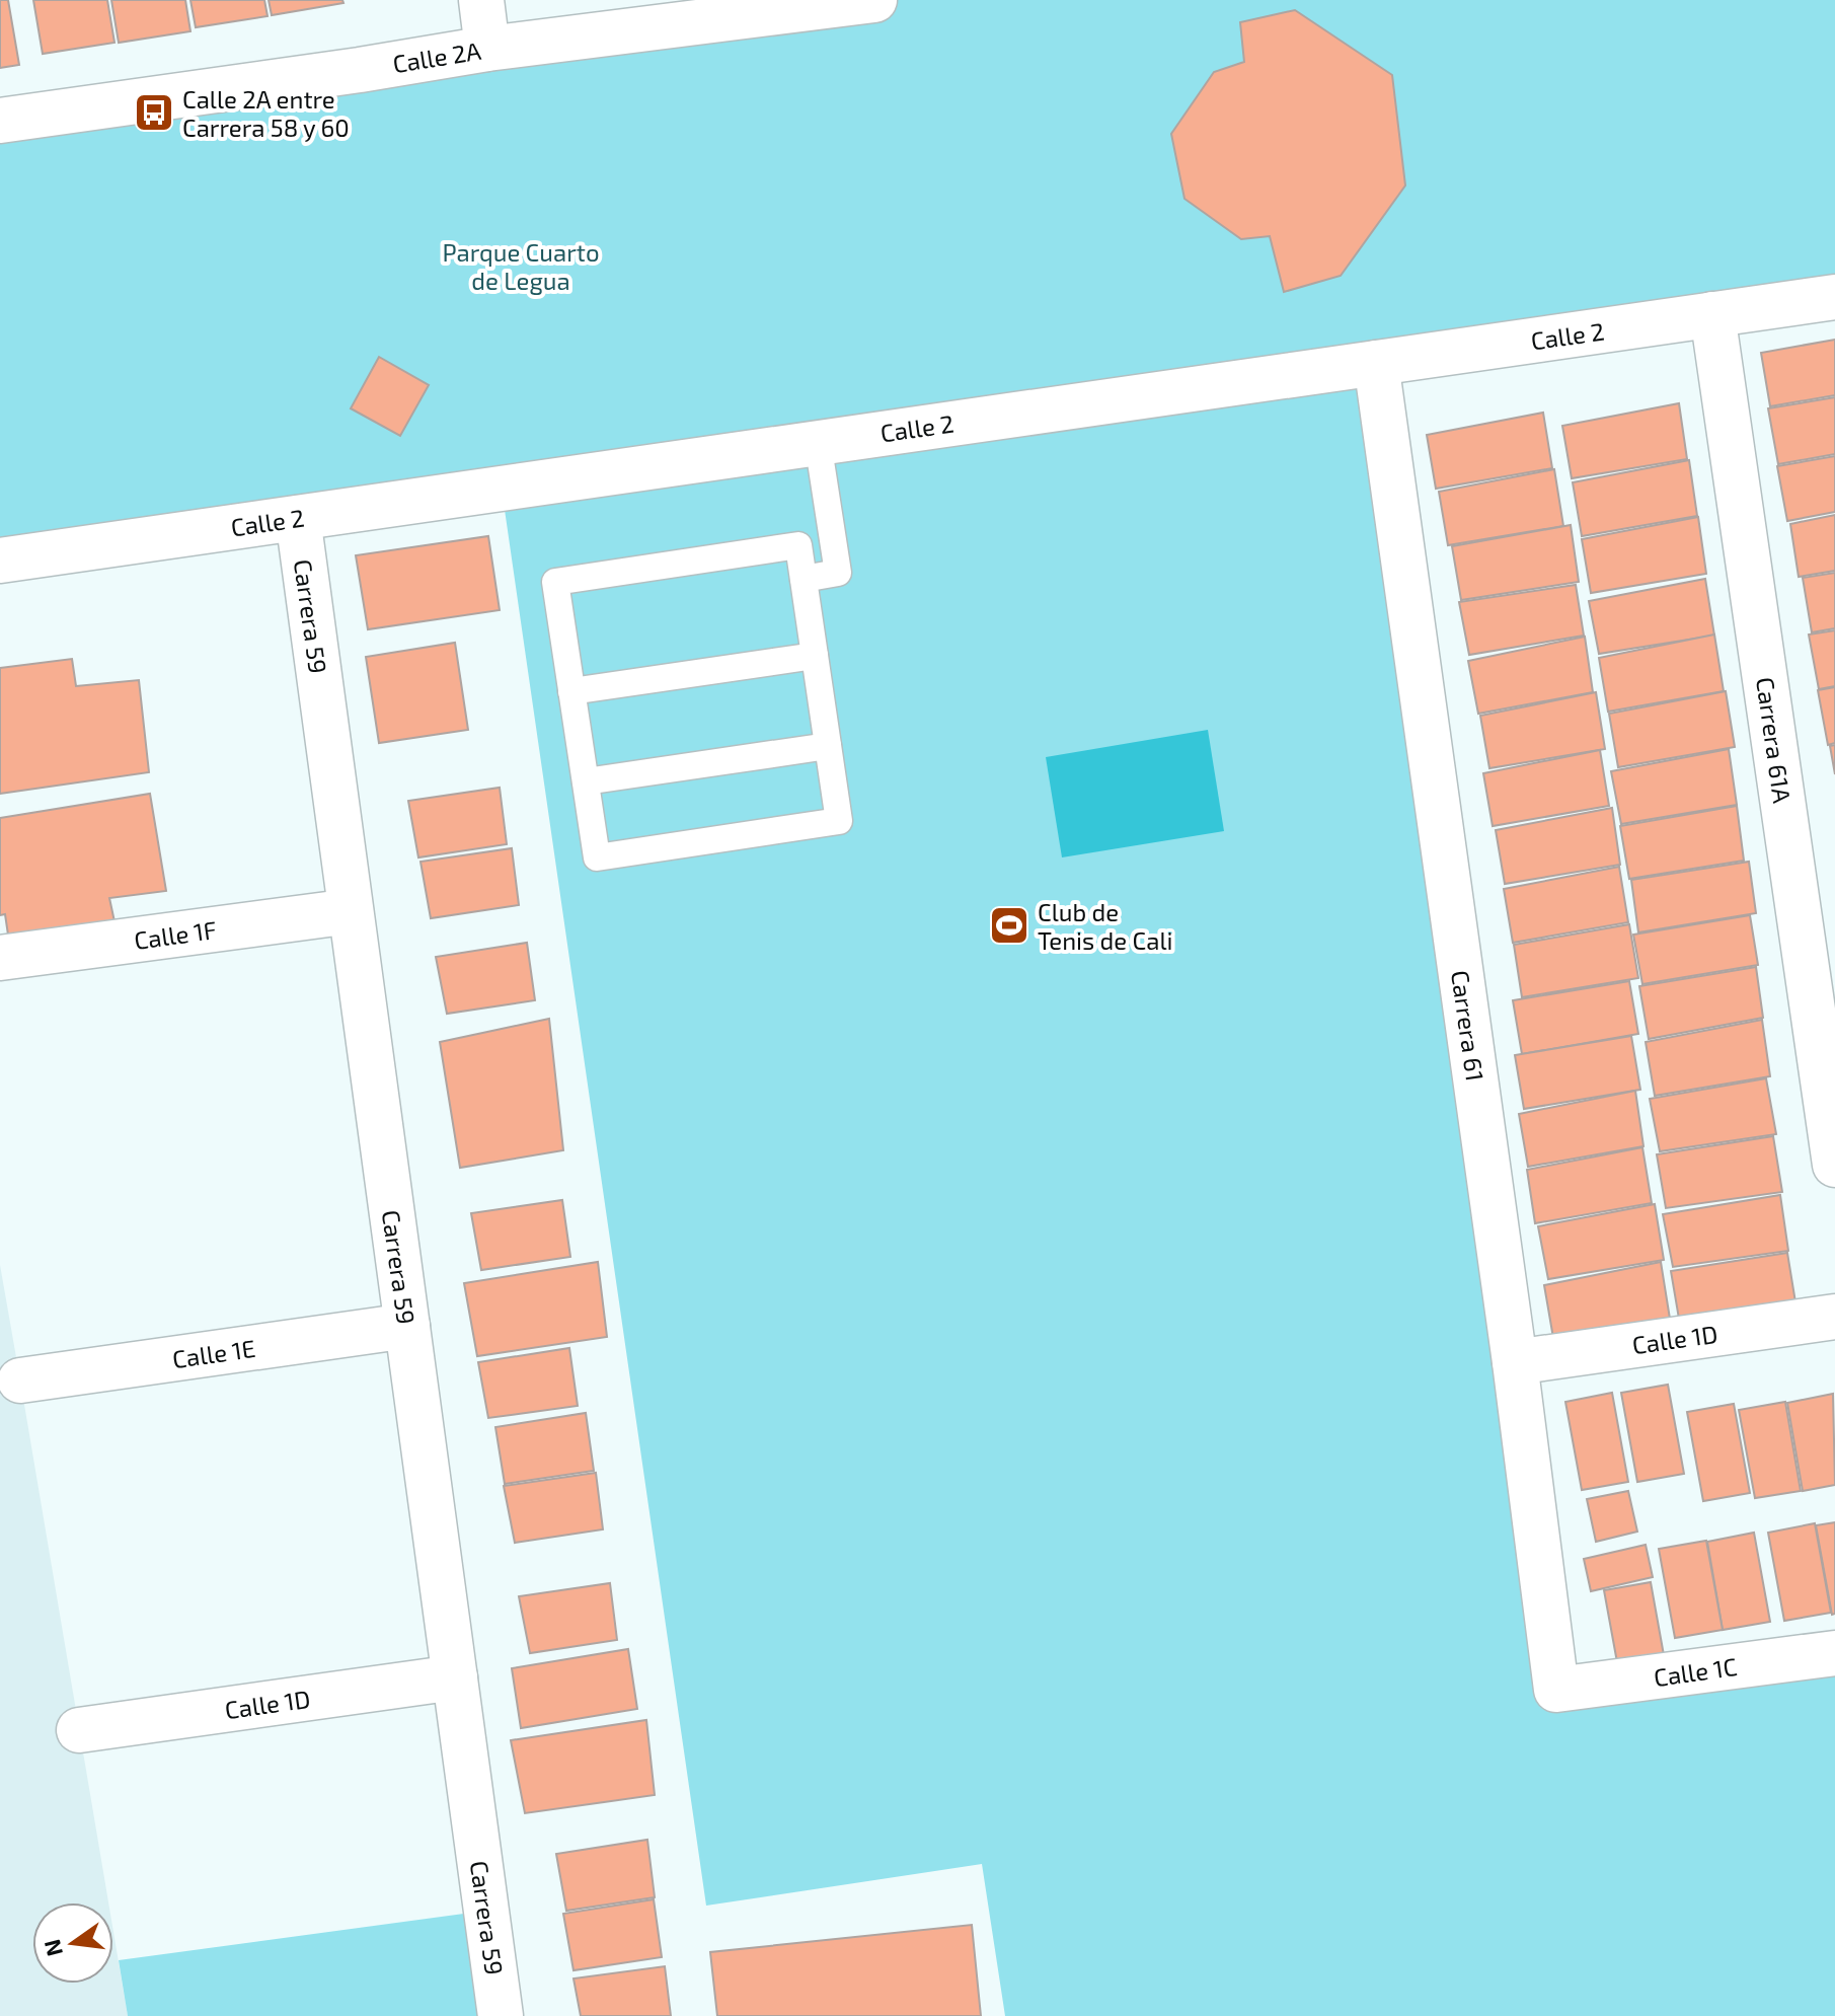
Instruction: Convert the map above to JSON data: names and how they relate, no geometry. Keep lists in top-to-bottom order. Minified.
{"streets":{"street":["Calle 2A","Calle 2","Carrera 59","Carrera 61A","Calle 1F","Carrera 61","Calle 1D","Calle 1E","Calle 1C"]},"crossings":[["Calle 2","Carrera 59"],["Calle 2","Carrera 61A"],["Calle 2","Carrera 61"],["Carrera 59","Calle 1F"],["Carrera 59","Calle 1D"],["Carrera 59","Calle 1E"],["Carrera 61","Calle 1D"],["Carrera 61","Calle 1C"]],"parks":["Parque Cuarto de Legua"],"places":{"bus stop":["Calle 2A entre Carrera 58 y 60"],"sports":["Club de Tenis de Cali"]},"north":"left"}
